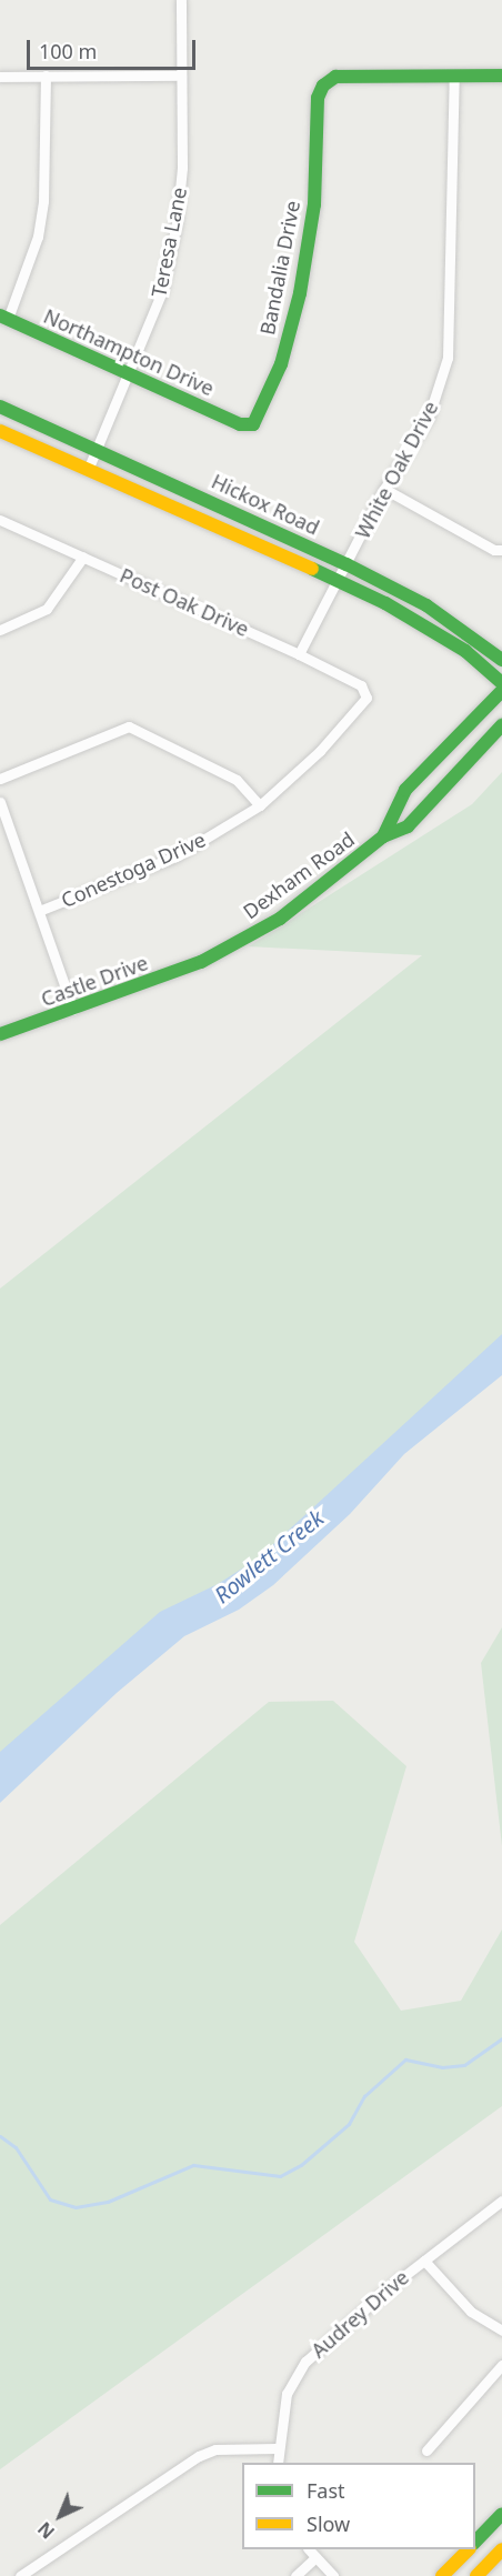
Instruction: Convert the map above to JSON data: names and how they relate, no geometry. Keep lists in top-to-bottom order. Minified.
{"streets":{"street":["Teresa Lane","Bandalia Drive","Northampton Drive","White Oak Drive","Hickox Road","Post Oak Drive","Conestoga Drive","Dexham Road","Castle Drive","Audrey Drive"]},"crossings":[["Teresa Lane","Northampton Drive"],["Teresa Lane","Hickox Road"],["Bandalia Drive","Northampton Drive"],["Bandalia Drive","White Oak Drive"],["White Oak Drive","Hickox Road"],["White Oak Drive","Post Oak Drive"],["Post Oak Drive","Conestoga Drive"],["Dexham Road","Castle Drive"]],"water":["Rowlett Creek"],"legend":["Fast","Slow"],"scale_bar":"100 m","north":"bottom left"}
